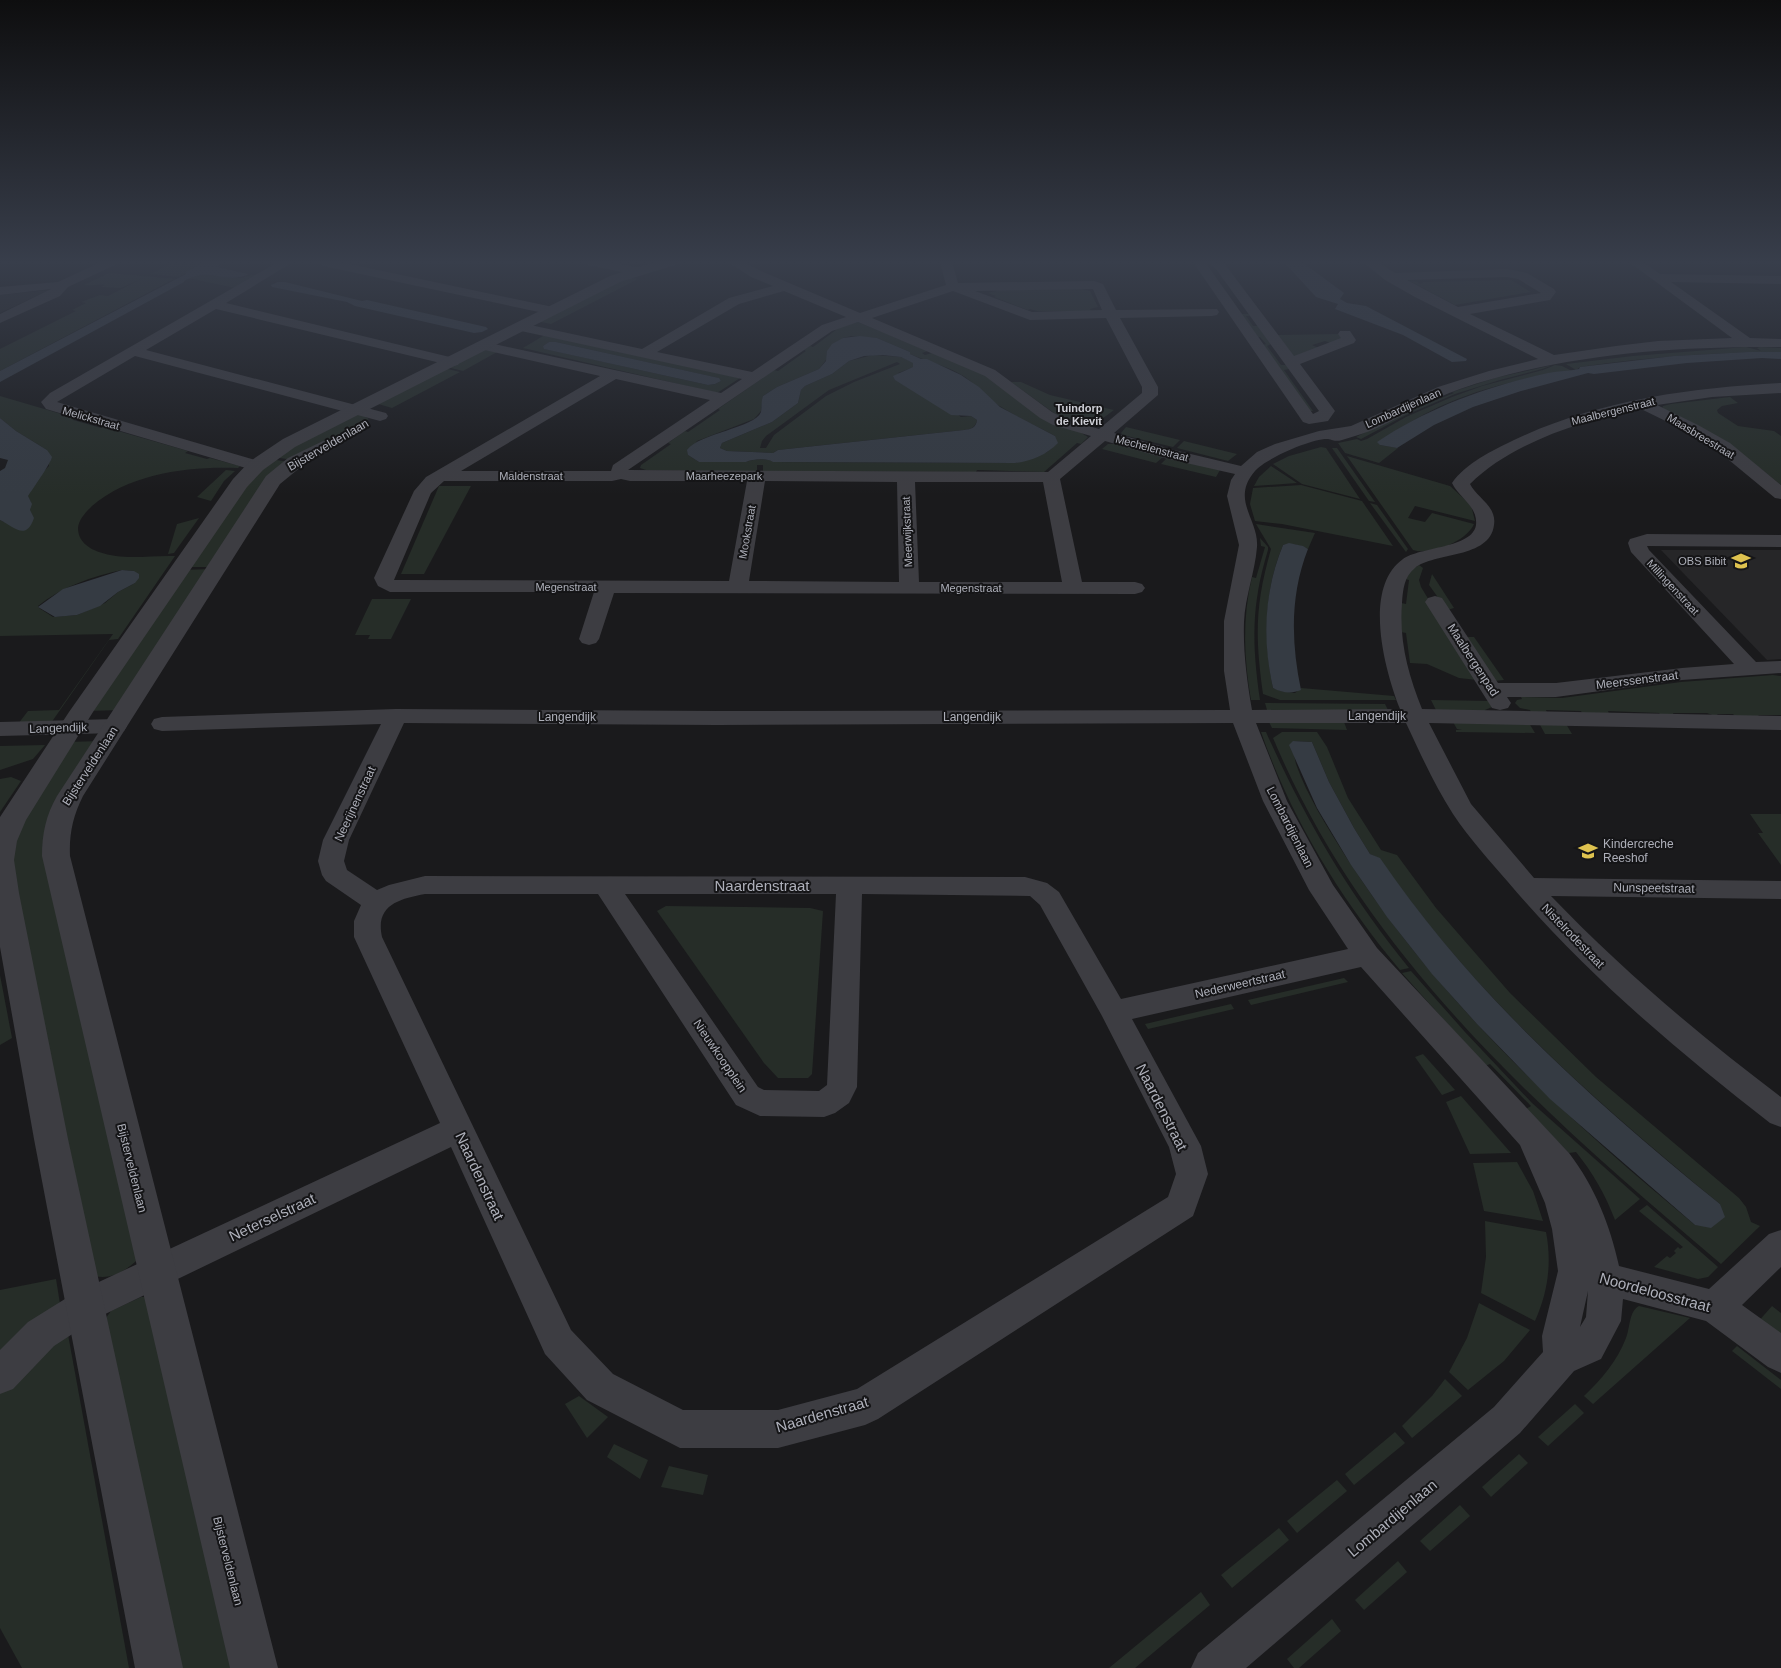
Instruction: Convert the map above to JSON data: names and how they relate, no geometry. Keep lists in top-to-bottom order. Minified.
{"streets":{"street":["Lombardijenlaan","Maalbergenstraat","Melickstraat","Maasbreestraat","Bijsterveldenlaan","Mechelenstraat","Maldenstraat","Maarheezepark","Mookstraat","Meerwijkstraat","Megenstraat","Millingenstraat","Maalbergenpad","Meerssenstraat","Langendijk","Neerijnenstraat","Naardenstraat","Nunspeetstraat","Nistelrodestraat","Nederweertstraat","Nieuwkoopplein","Neterselstraat","Noordeloosstraat"]},"crossings":[["Lombardijenlaan","Mechelenstraat"],["Lombardijenlaan","Langendijk"],["Lombardijenlaan","Nederweertstraat"],["Lombardijenlaan","Noordeloosstraat"],["Maalbergenstraat","Maasbreestraat"],["Maalbergenstraat","Langendijk"],["Maalbergenstraat","Nistelrodestraat"],["Melickstraat","Bijsterveldenlaan"],["Bijsterveldenlaan","Langendijk"],["Bijsterveldenlaan","Neterselstraat"],["Maldenstraat","Maarheezepark"],["Maldenstraat","Megenstraat"],["Maarheezepark","Mookstraat"],["Maarheezepark","Meerwijkstraat"],["Mookstraat","Megenstraat"],["Meerwijkstraat","Megenstraat"],["Millingenstraat","Meerssenstraat"],["Maalbergenpad","Meerssenstraat"],["Maalbergenpad","Langendijk"],["Langendijk","Neerijnenstraat"],["Langendijk","Nistelrodestraat"],["Neerijnenstraat","Naardenstraat"],["Naardenstraat","Nederweertstraat"],["Naardenstraat","Nieuwkoopplein"],["Naardenstraat","Neterselstraat"],["Nunspeetstraat","Nistelrodestraat"]],"districts":["Tuindorp de Kievit"],"places":{"school or university":["OBS Bibit","Kindercreche Reeshof"]}}
